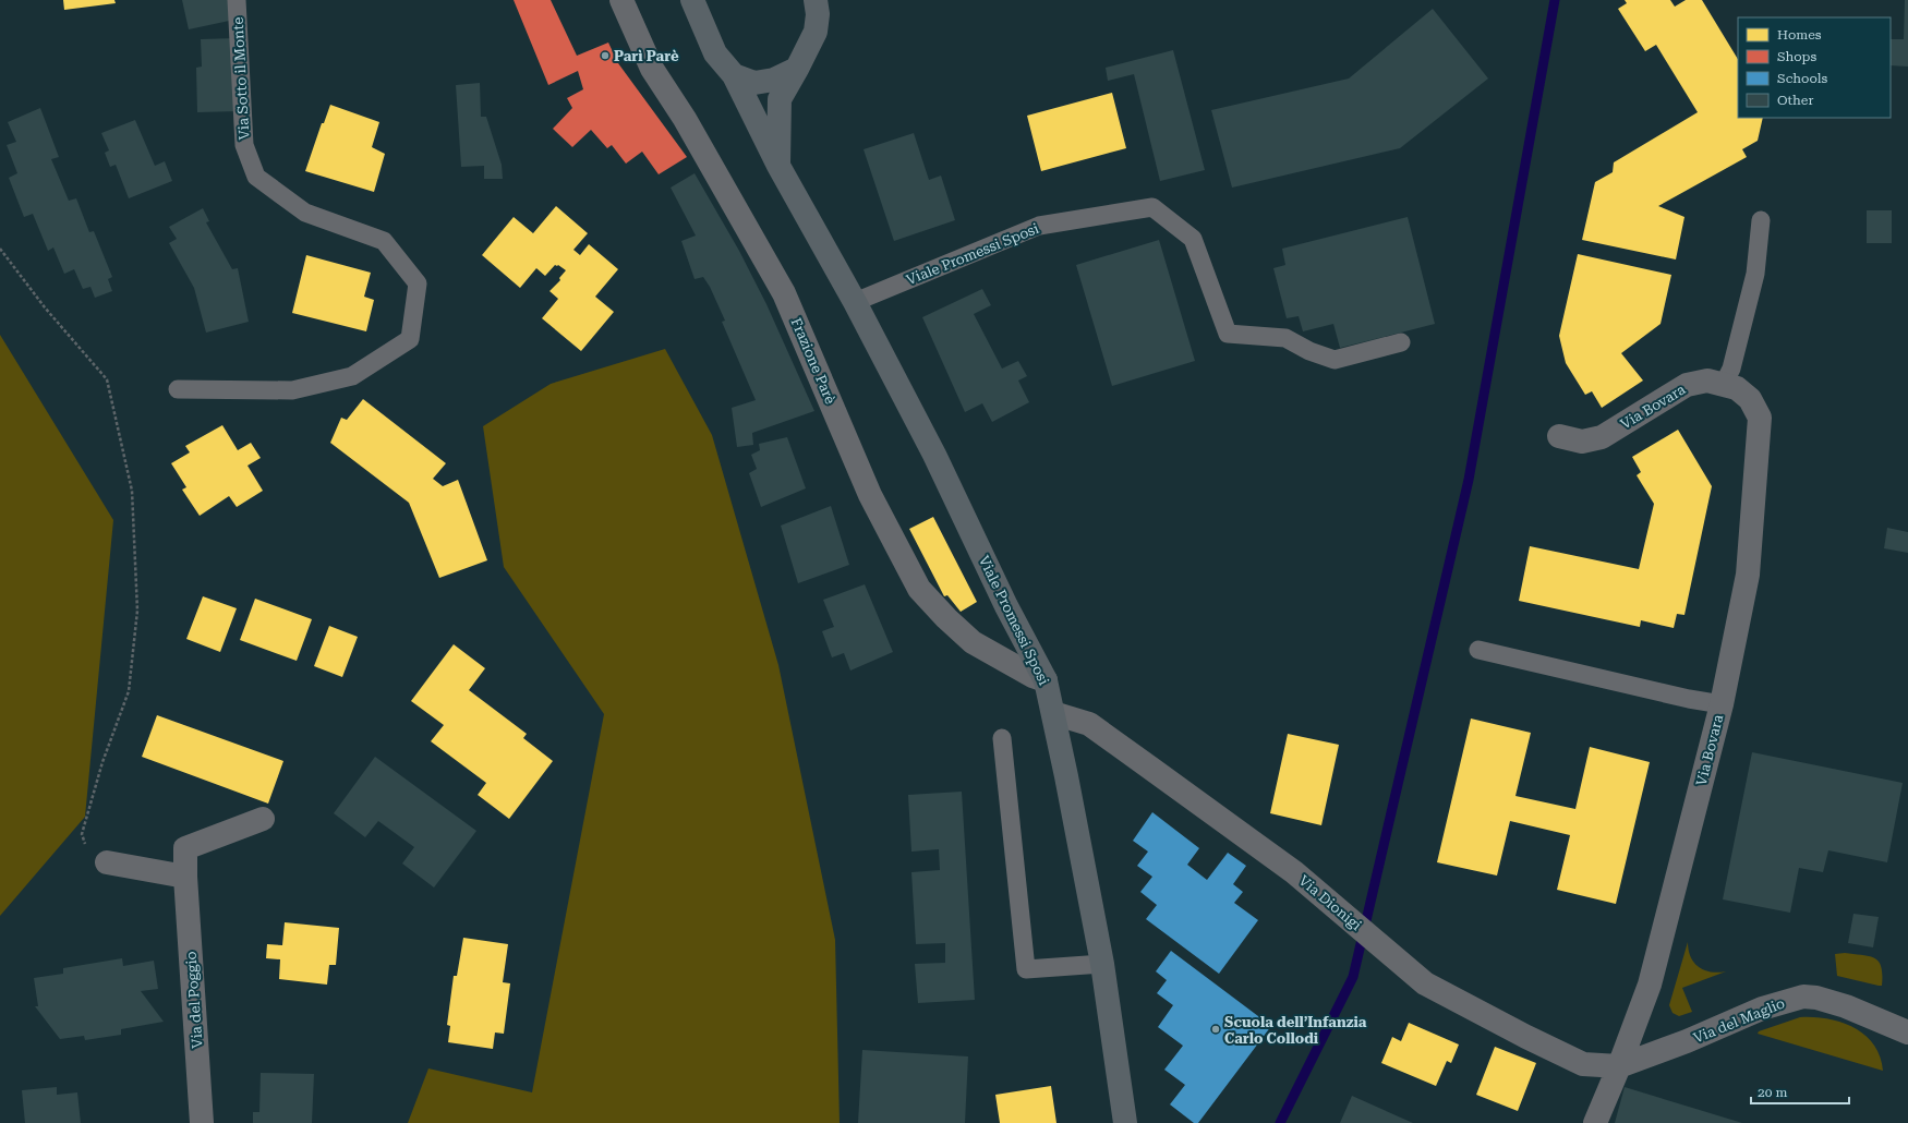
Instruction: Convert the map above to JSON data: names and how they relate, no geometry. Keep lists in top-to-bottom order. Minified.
{"streets":{"main road":["Viale Promessi Sposi"],"street":["Frazione Parè","Via Bovara","Via Dionigi","Via del Poggio","Via del Maglio"],"lane":["Via Sotto il Monte"]},"crossings":[["Viale Promessi Sposi","Frazione Parè"],["Viale Promessi Sposi","Via Dionigi"],["Via Bovara","Via Dionigi"],["Via Bovara","Via del Maglio"],["Via Dionigi","Via del Maglio"]],"places":["Parì Parè","Scuola dell’Infanzia Carlo Collodi"],"legend":["Homes","Shops","Schools","Other"],"scale_bar":"20 m"}
